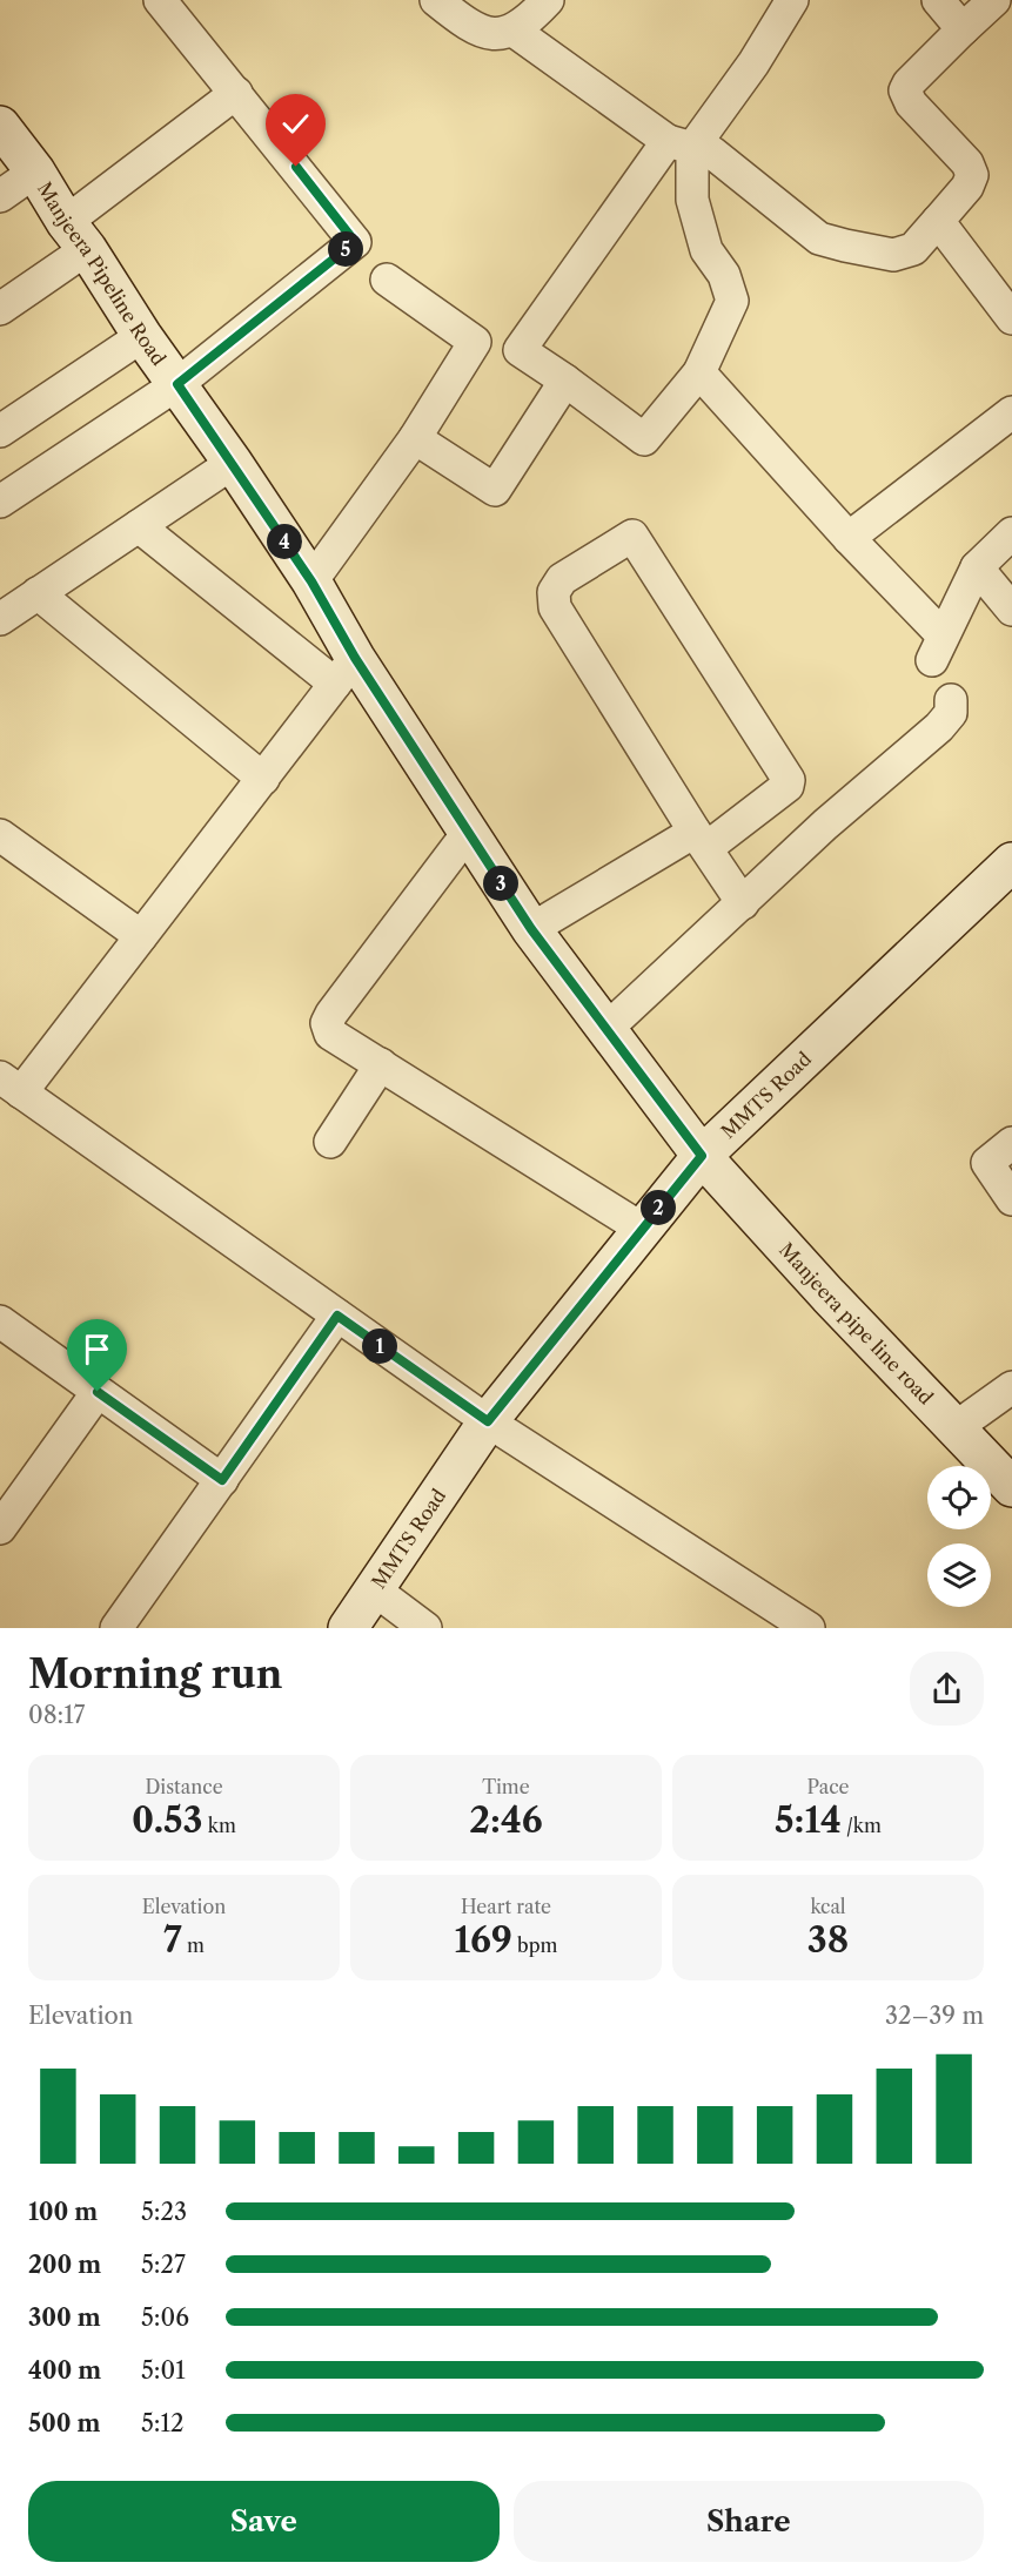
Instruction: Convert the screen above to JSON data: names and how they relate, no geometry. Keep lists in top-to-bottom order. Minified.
{"streets":{"street":["Manjeera Pipeline Road","MMTS Road","Manjeera pipe line road"]},"crossings":[["Manjeera Pipeline Road","MMTS Road"],["Manjeera Pipeline Road","Manjeera pipe line road"],["MMTS Road","Manjeera pipe line road"]],"page":{"pins":["5","4","3","2","1"],"heading":["Morning run","08:17"],"stats":[["Distance","0.53 km"],["Time","2:46"],["Pace","5:14 /km"],["Elevation","7 m"],["Heart rate","169 bpm"],["kcal","38"]],"chart":["Elevation","32–39 m"],"list":[{"name":"100 m","note":"5:23"},{"name":"200 m","note":"5:27"},{"name":"300 m","note":"5:06"},{"name":"400 m","note":"5:01"},{"name":"500 m","note":"5:12"}],"buttons":["Save","Share"]}}
